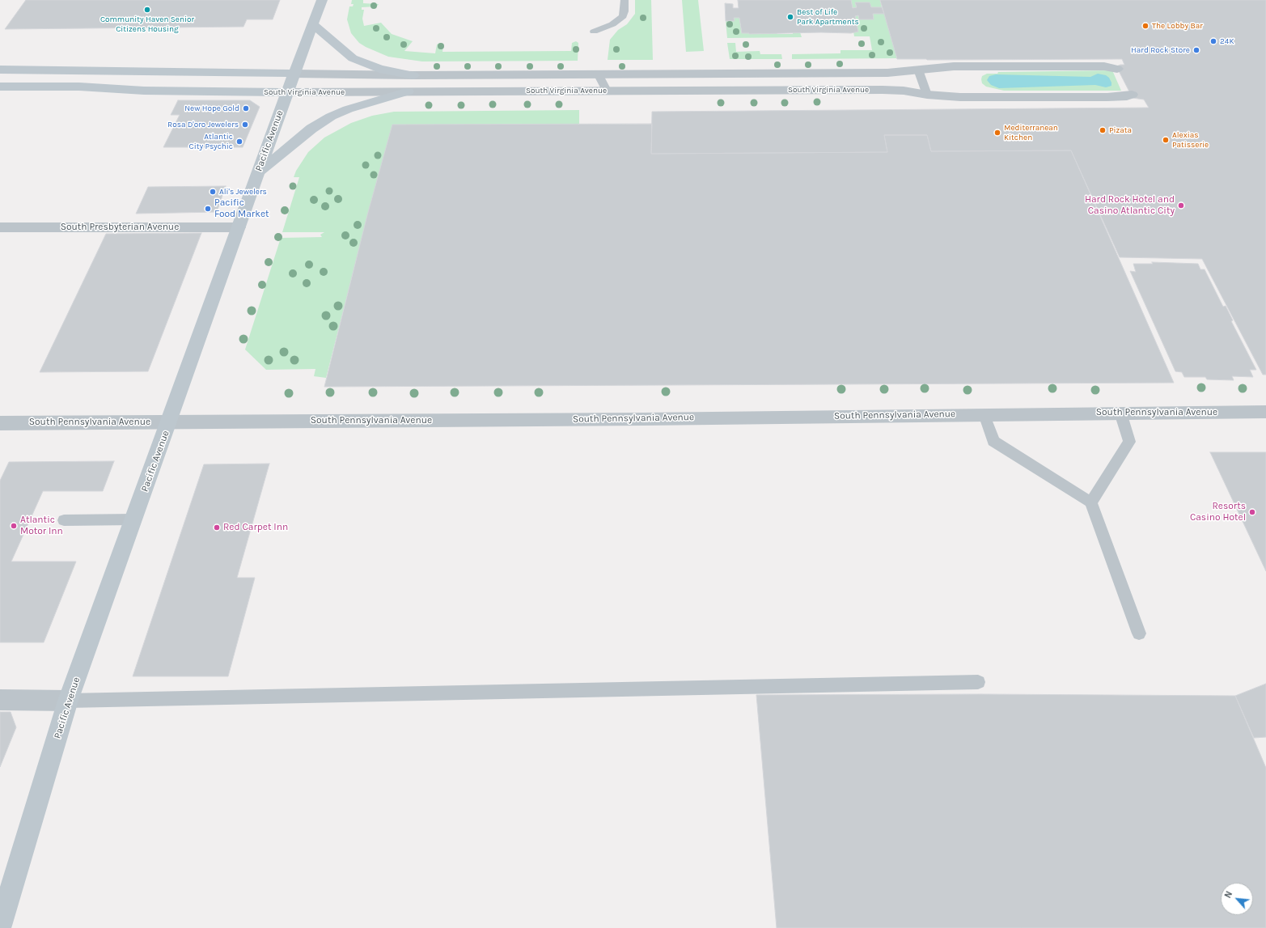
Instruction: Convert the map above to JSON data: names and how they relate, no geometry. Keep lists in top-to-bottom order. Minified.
{"streets":{"street":["South Virginia Avenue","Pacific Avenue","South Presbyterian Avenue","South Pennsylvania Avenue"]},"crossings":[["South Virginia Avenue","Pacific Avenue"],["Pacific Avenue","South Presbyterian Avenue"],["Pacific Avenue","South Pennsylvania Avenue"]],"places":["Community Haven Senior Citizens Housing","Best of Life Park Apartments","The Lobby Bar","24K","Hard Rock Store","New Hope Gold","Rosa D'oro Jewelers","Pizata","Mediterranean Kitchen","Alexias Patisserie","Atlantic City Psychic","Ali's Jewelers","Hard Rock Hotel and Casino Atlantic City","Pacific Food Market","Resorts Casino Hotel","Atlantic Motor Inn","Red Carpet Inn"],"north":"top left"}
